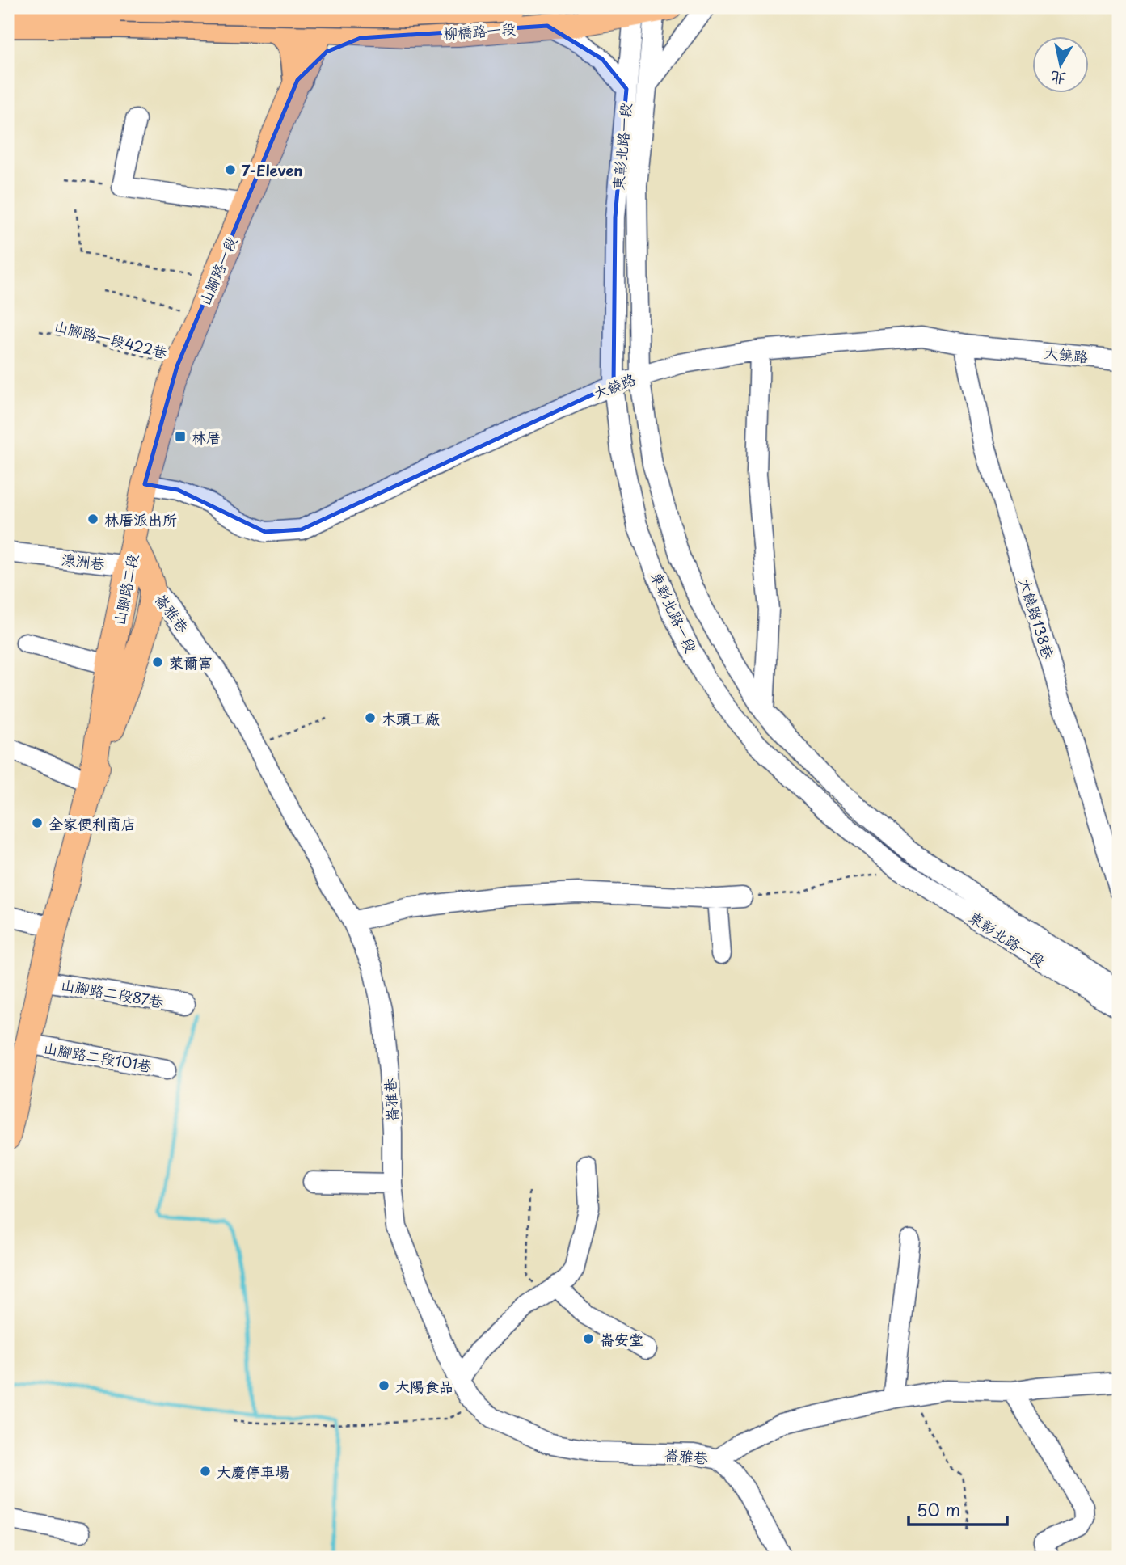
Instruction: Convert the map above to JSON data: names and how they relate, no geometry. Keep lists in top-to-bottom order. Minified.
{"streets":{"main road":["柳橋路一段","山腳路一段","山腳路二段"],"street":["東彰北路一段","大饒路","湶洲巷","崙雅巷","大饒路138巷","山腳路二段87巷","山腳路二段101巷"],"path":["山腳路一段422巷"]},"crossings":[["柳橋路一段","東彰北路一段"],["柳橋路一段","山腳路一段"],["東彰北路一段","大饒路"],["山腳路一段","山腳路一段422巷"],["山腳路一段","大饒路"],["山腳路一段","湶洲巷"],["山腳路一段","山腳路二段"],["大饒路","大饒路138巷"],["湶洲巷","山腳路二段"],["山腳路二段","崙雅巷"],["山腳路二段","山腳路二段87巷"],["山腳路二段","山腳路二段101巷"]],"places":{"other":["7-Eleven","林厝派出所","萊爾富","木頭工廠","全家便利商店","崙安堂","大陽食品","大慶停車場"],"transit":["林厝"]},"scale_bar":"50 m","north":"bottom"}
